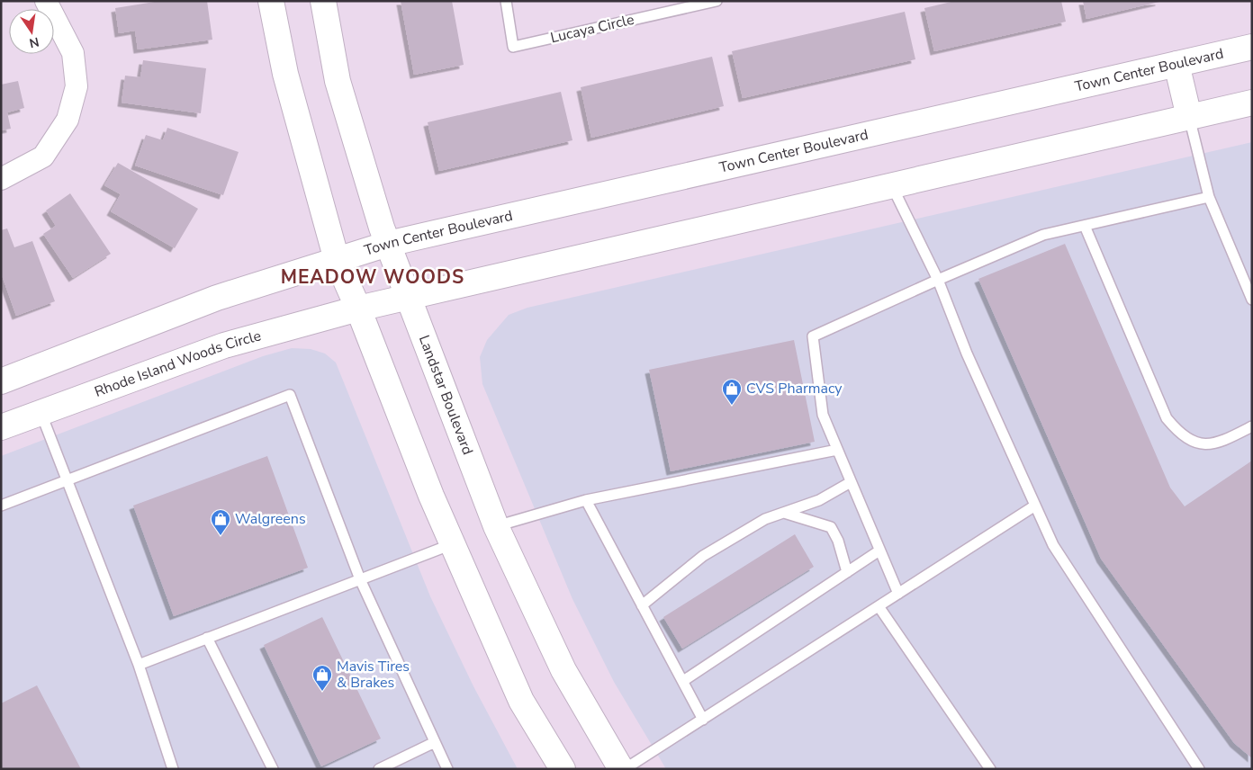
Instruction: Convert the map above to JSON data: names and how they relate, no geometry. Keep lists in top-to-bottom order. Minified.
{"streets":{"main road":["Town Center Boulevard","Rhode Island Woods Circle","Landstar Boulevard"],"lane":["Lucaya Circle"]},"crossings":[["Town Center Boulevard","Landstar Boulevard"]],"districts":["MEADOW WOODS"],"places":{"shop":["CVS Pharmacy","Walgreens","Mavis Tires & Brakes"]},"north":"bottom"}
